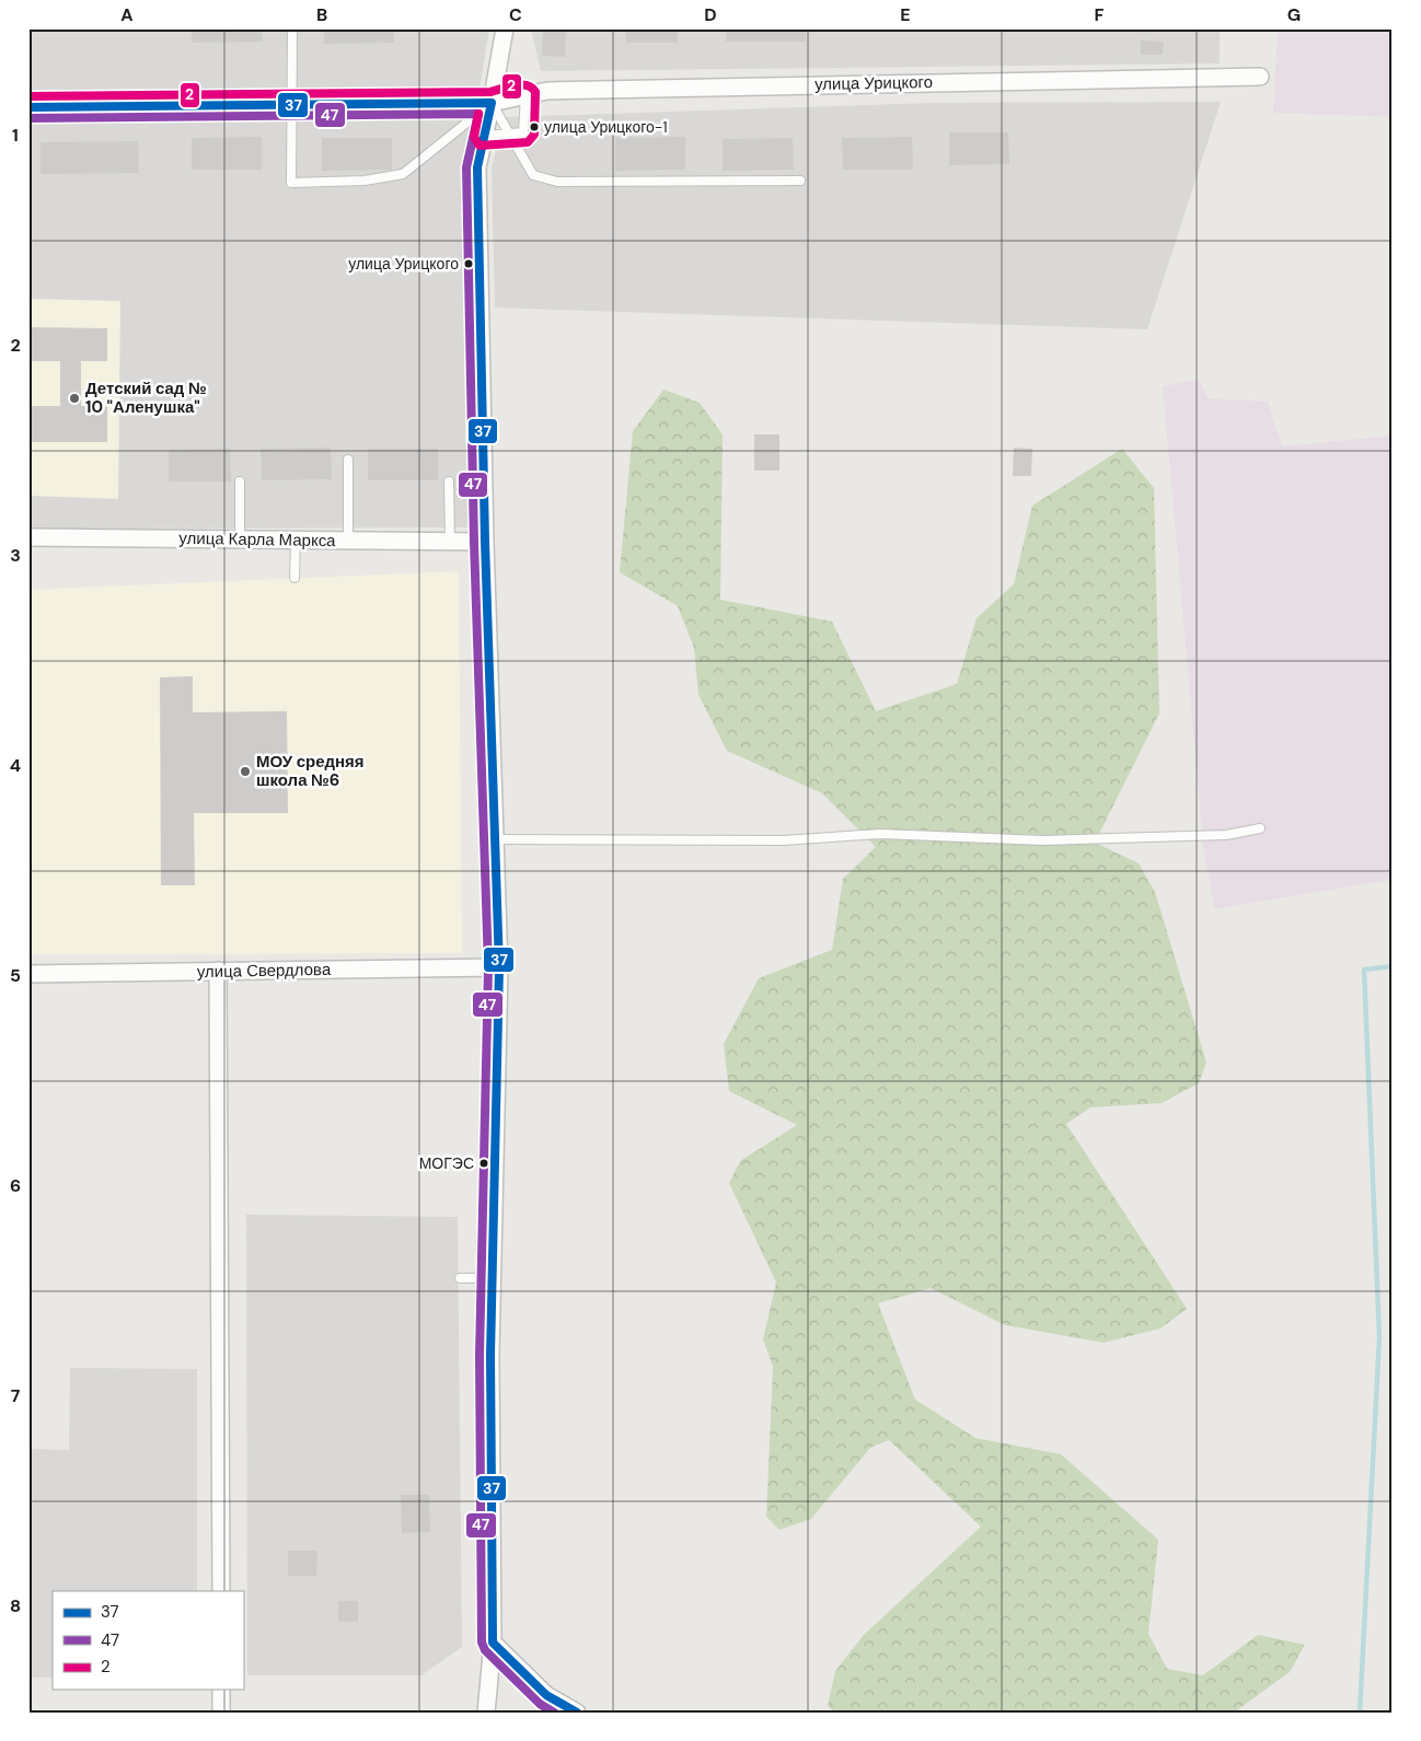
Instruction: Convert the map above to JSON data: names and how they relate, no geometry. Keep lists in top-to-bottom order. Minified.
{"streets":{"street":["улица Урицкого","улица Карла Маркса","улица Свердлова"]},"places":["улица Урицкого-1","улица Урицкого","Детский сад № 10 \"Аленушка\"","МОУ средняя школа №6","МОГЭС"],"lines":["transit line 2","transit line 37","transit line 47"],"legend":["37","47","2"],"grid":{"columns":["A","B","C","D","E","F","G"],"rows":["1","2","3","4","5","6","7","8"]}}
